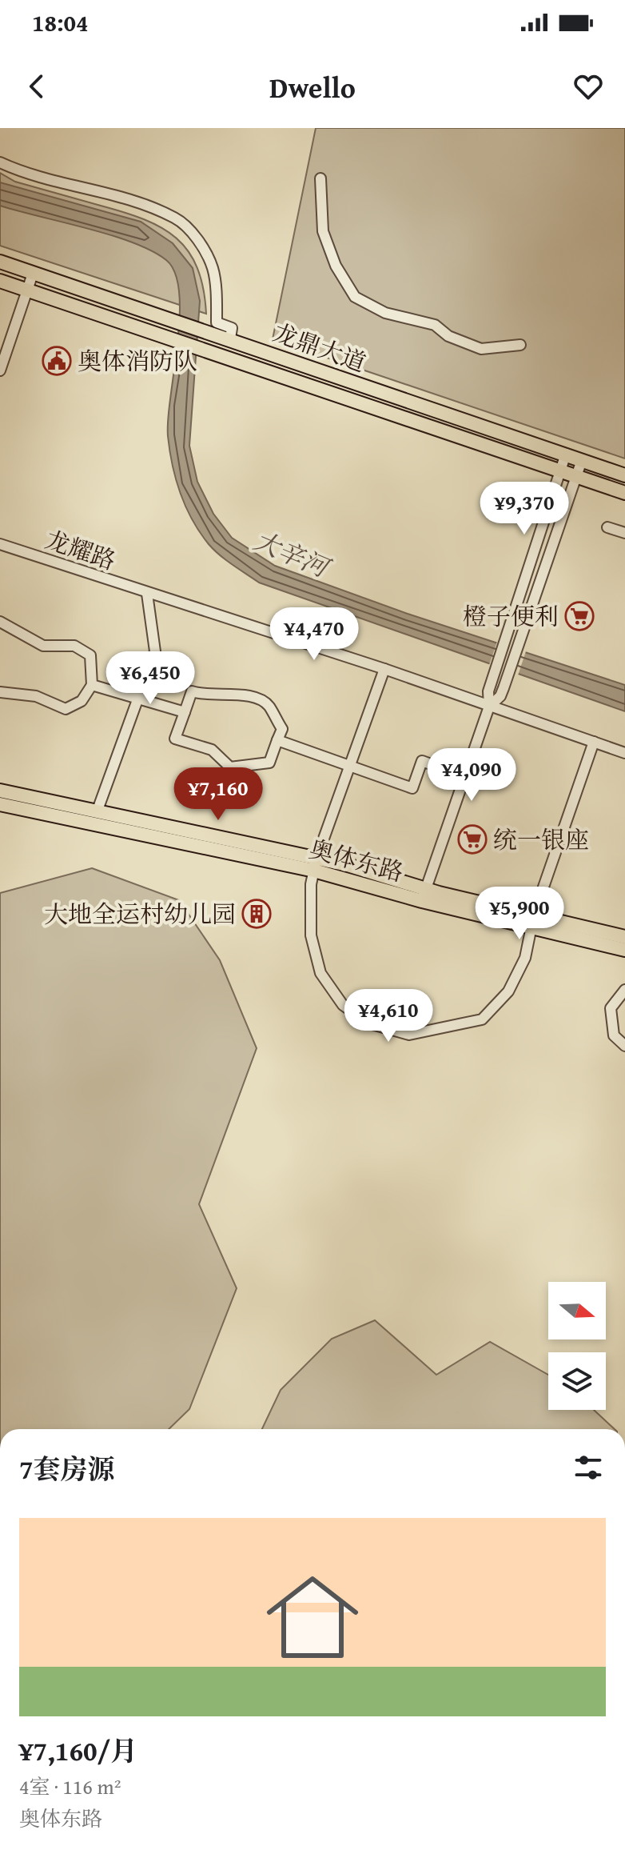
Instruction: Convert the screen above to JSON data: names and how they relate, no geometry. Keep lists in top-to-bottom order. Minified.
{"streets":{"main road":["龙鼎大道","奥体东路"],"street":["龙耀路"]},"water":["大辛河"],"places":{"public building":["奥体消防队"],"supermarket":["橙子便利","统一银座"],"building":["大地全运村幼儿园"]},"north":"right","page":{"status":"18:04","header":"Dwello","price":["¥9,370","¥4,470","¥6,450","¥4,090","¥7,160","¥5,900","¥4,610"],"heading":"7套房源","list":[{"name":"¥7,160/月","note":"4室 · 116 m² · 奥体东路"}]}}
